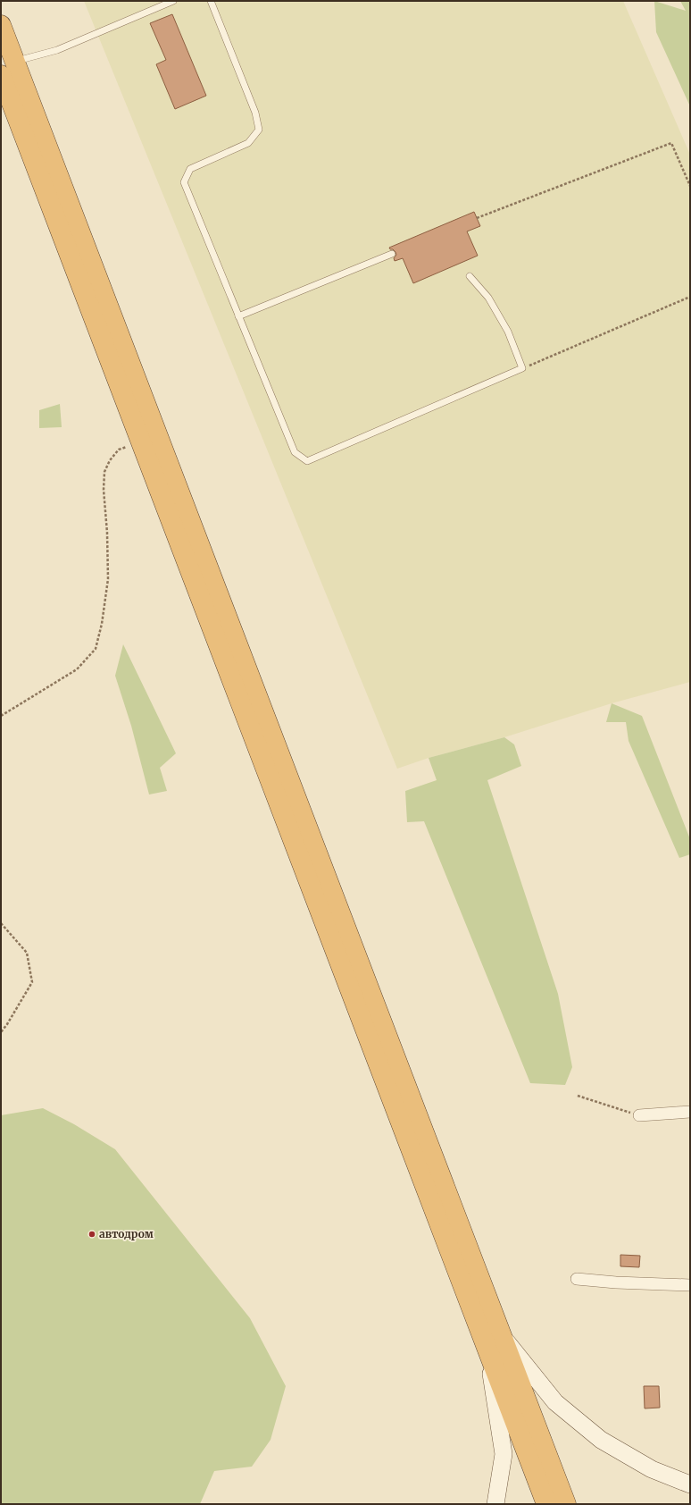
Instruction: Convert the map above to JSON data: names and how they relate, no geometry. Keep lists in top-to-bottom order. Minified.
{"places":["автодром"]}
